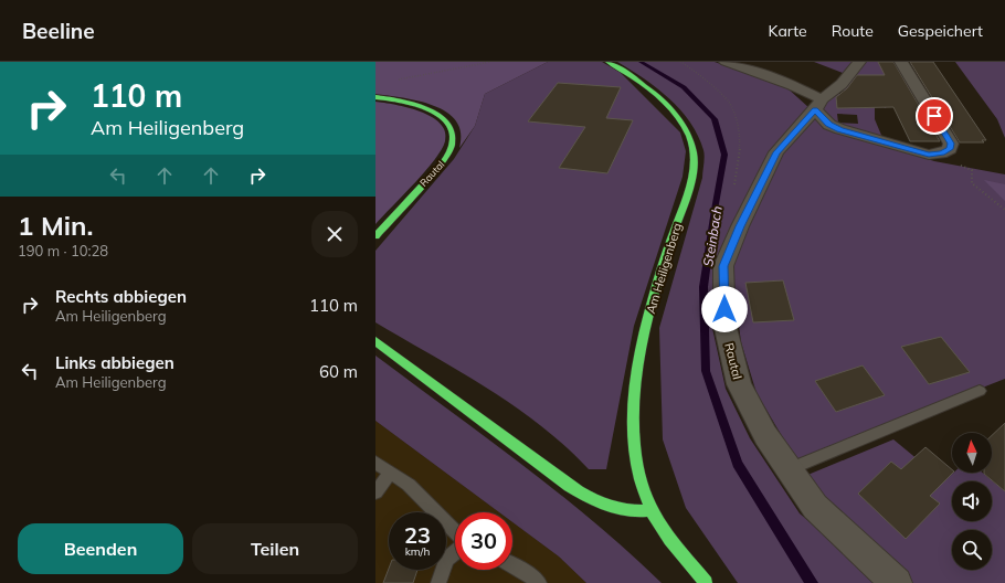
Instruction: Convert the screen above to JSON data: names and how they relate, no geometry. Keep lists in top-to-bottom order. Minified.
{"streets":{"street":["Rautal","Am Heiligenberg"]},"water":["Steinbach"],"north":"top","page":{"header":"Beeline","nav":["Karte","Route","Gespeichert"],"turn":["110 m","Am Heiligenberg"],"heading":["1 Min.","190 m · 10:28"],"list":[{"name":"Rechts abbiegen","note":"Am Heiligenberg","value":"110 m"},{"name":"Links abbiegen","note":"Am Heiligenberg","value":"60 m"}],"speed":"23 km/h","limit":"30","buttons":["Beenden","Teilen"]}}
